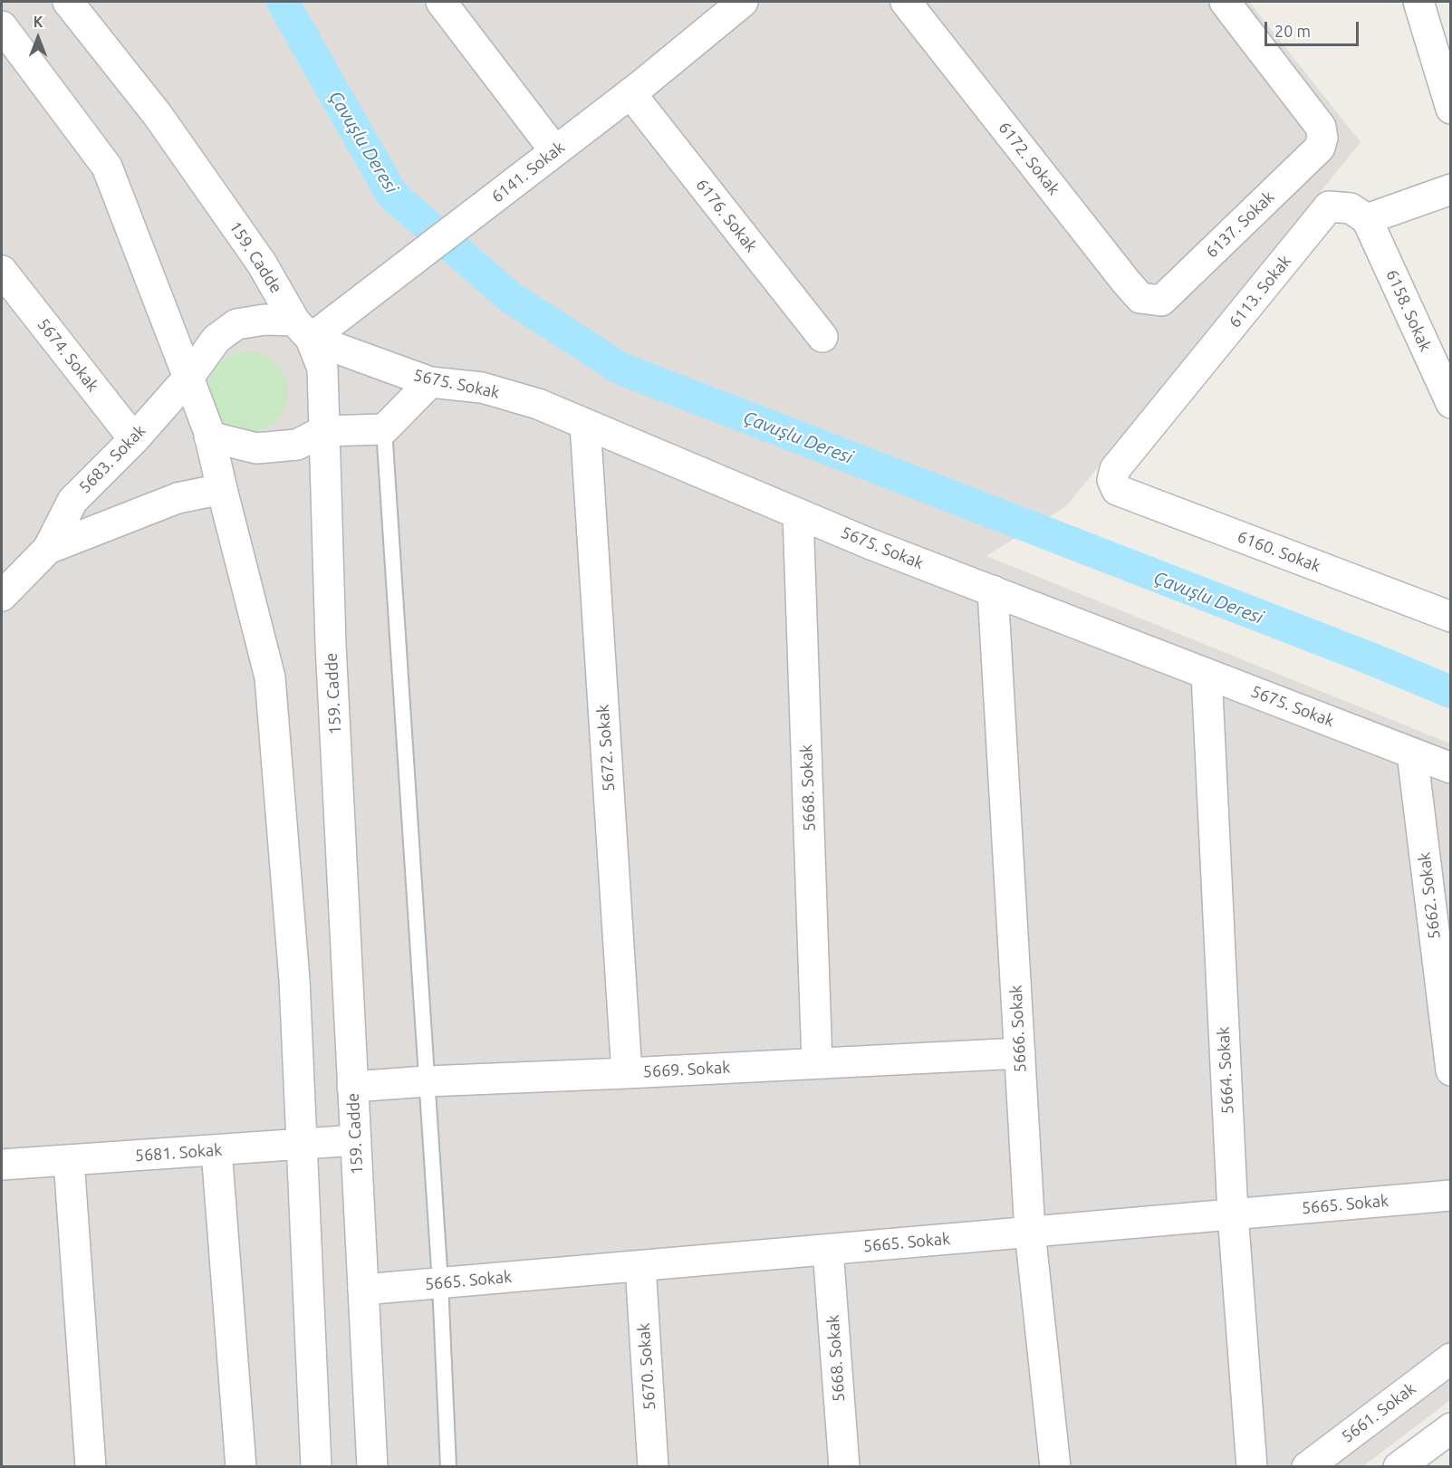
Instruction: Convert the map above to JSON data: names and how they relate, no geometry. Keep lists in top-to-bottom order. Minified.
{"streets":{"street":["6172. Sokak","6141. Sokak","6176. Sokak","6137. Sokak","159. Cadde","6113. Sokak","6158. Sokak","5674. Sokak","5675. Sokak","5683. Sokak","6160. Sokak","5672. Sokak","5668. Sokak","5662. Sokak","5666. Sokak","5669. Sokak","5664. Sokak","5681. Sokak","5665. Sokak","5670. Sokak","5661. Sokak"]},"crossings":[["6172. Sokak","6137. Sokak"],["6141. Sokak","6176. Sokak"],["6141. Sokak","159. Cadde"],["6141. Sokak","5675. Sokak"],["6141. Sokak","5683. Sokak"],["159. Cadde","5675. Sokak"],["159. Cadde","5683. Sokak"],["159. Cadde","5669. Sokak"],["159. Cadde","5681. Sokak"],["159. Cadde","5665. Sokak"],["6113. Sokak","6158. Sokak"],["6113. Sokak","6160. Sokak"],["5674. Sokak","5683. Sokak"],["5675. Sokak","5683. Sokak"],["5675. Sokak","5672. Sokak"],["5675. Sokak","5668. Sokak"],["5675. Sokak","5662. Sokak"],["5675. Sokak","5666. Sokak"],["5675. Sokak","5664. Sokak"],["5672. Sokak","5669. Sokak"],["5668. Sokak","5669. Sokak"],["5668. Sokak","5665. Sokak"],["5666. Sokak","5669. Sokak"],["5666. Sokak","5665. Sokak"],["5664. Sokak","5665. Sokak"],["5665. Sokak","5670. Sokak"]],"water":["Çavuşlu Deresi"],"scale_bar":"20 m","north":"top"}
